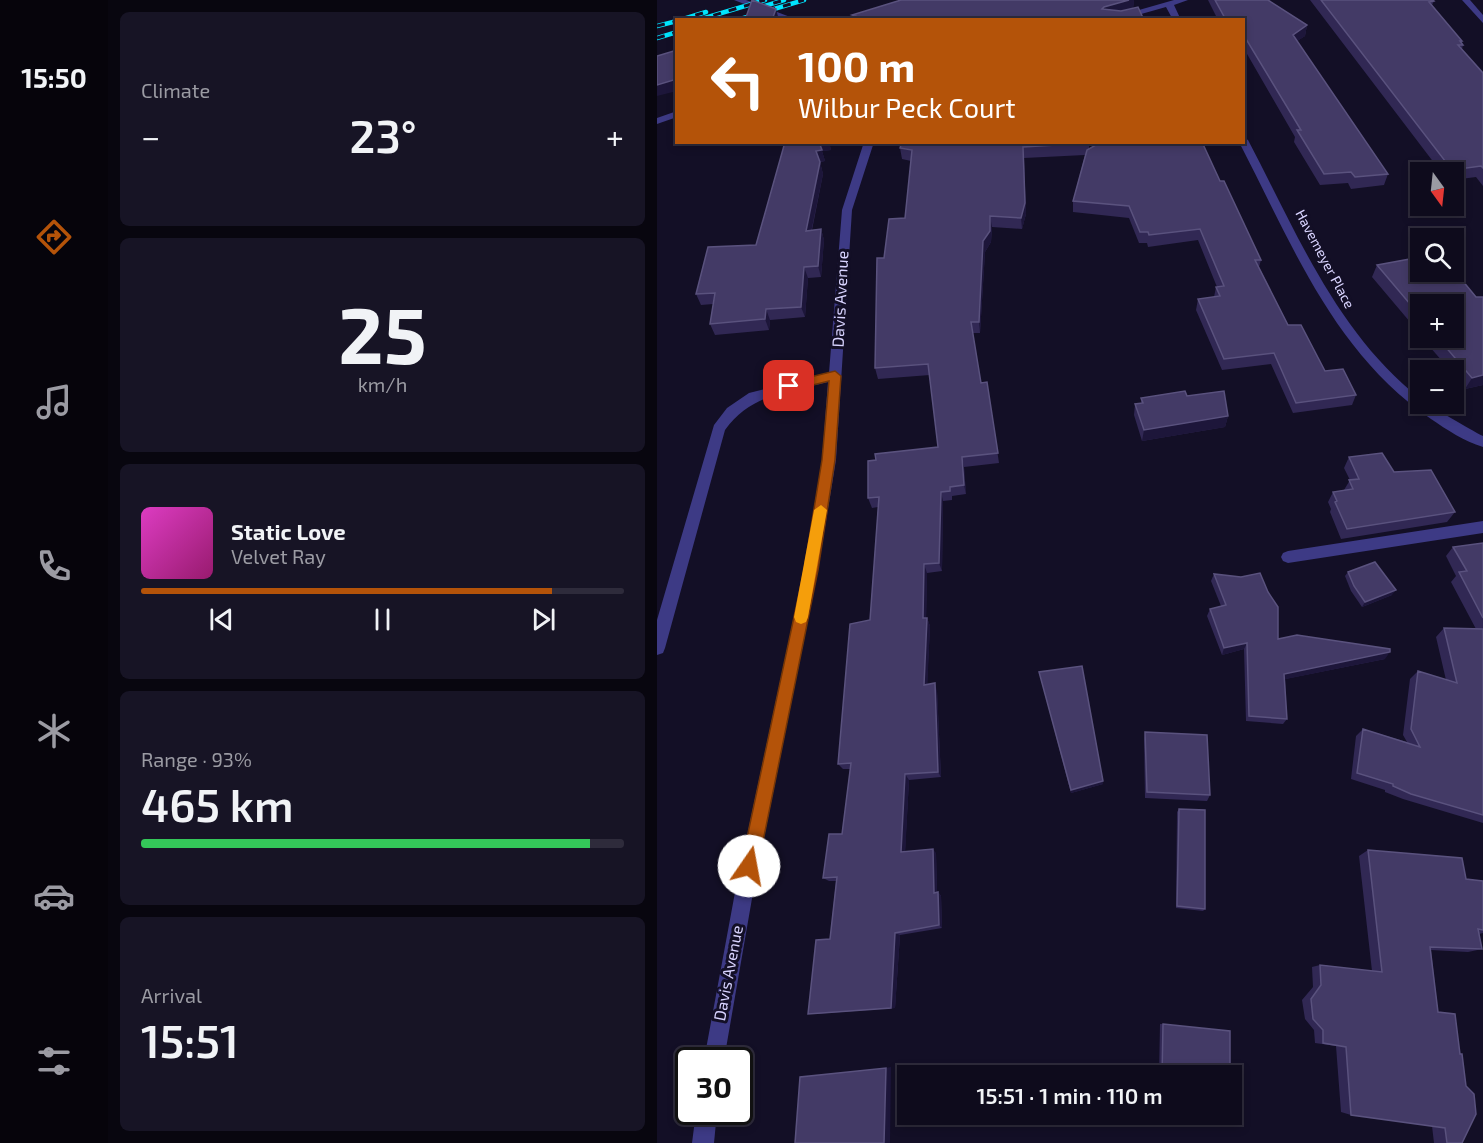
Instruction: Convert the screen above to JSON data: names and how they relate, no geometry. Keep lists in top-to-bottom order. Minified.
{"streets":{"street":["Havemeyer Place","Davis Avenue"]},"north":"bottom","page":{"tabs":"15:50","tile":["Climate",["25","km/h"],["Range · 93%","465 km"],["Arrival","15:51"]],"turn":["100 m","Wilbur Peck Court"],"heat":["−","23°","+"],"map_buttons":["+","−"],"song":["Static Love","Velvet Ray"],"limit":"30","trip":"15:51 · 1 min · 110 m"}}
